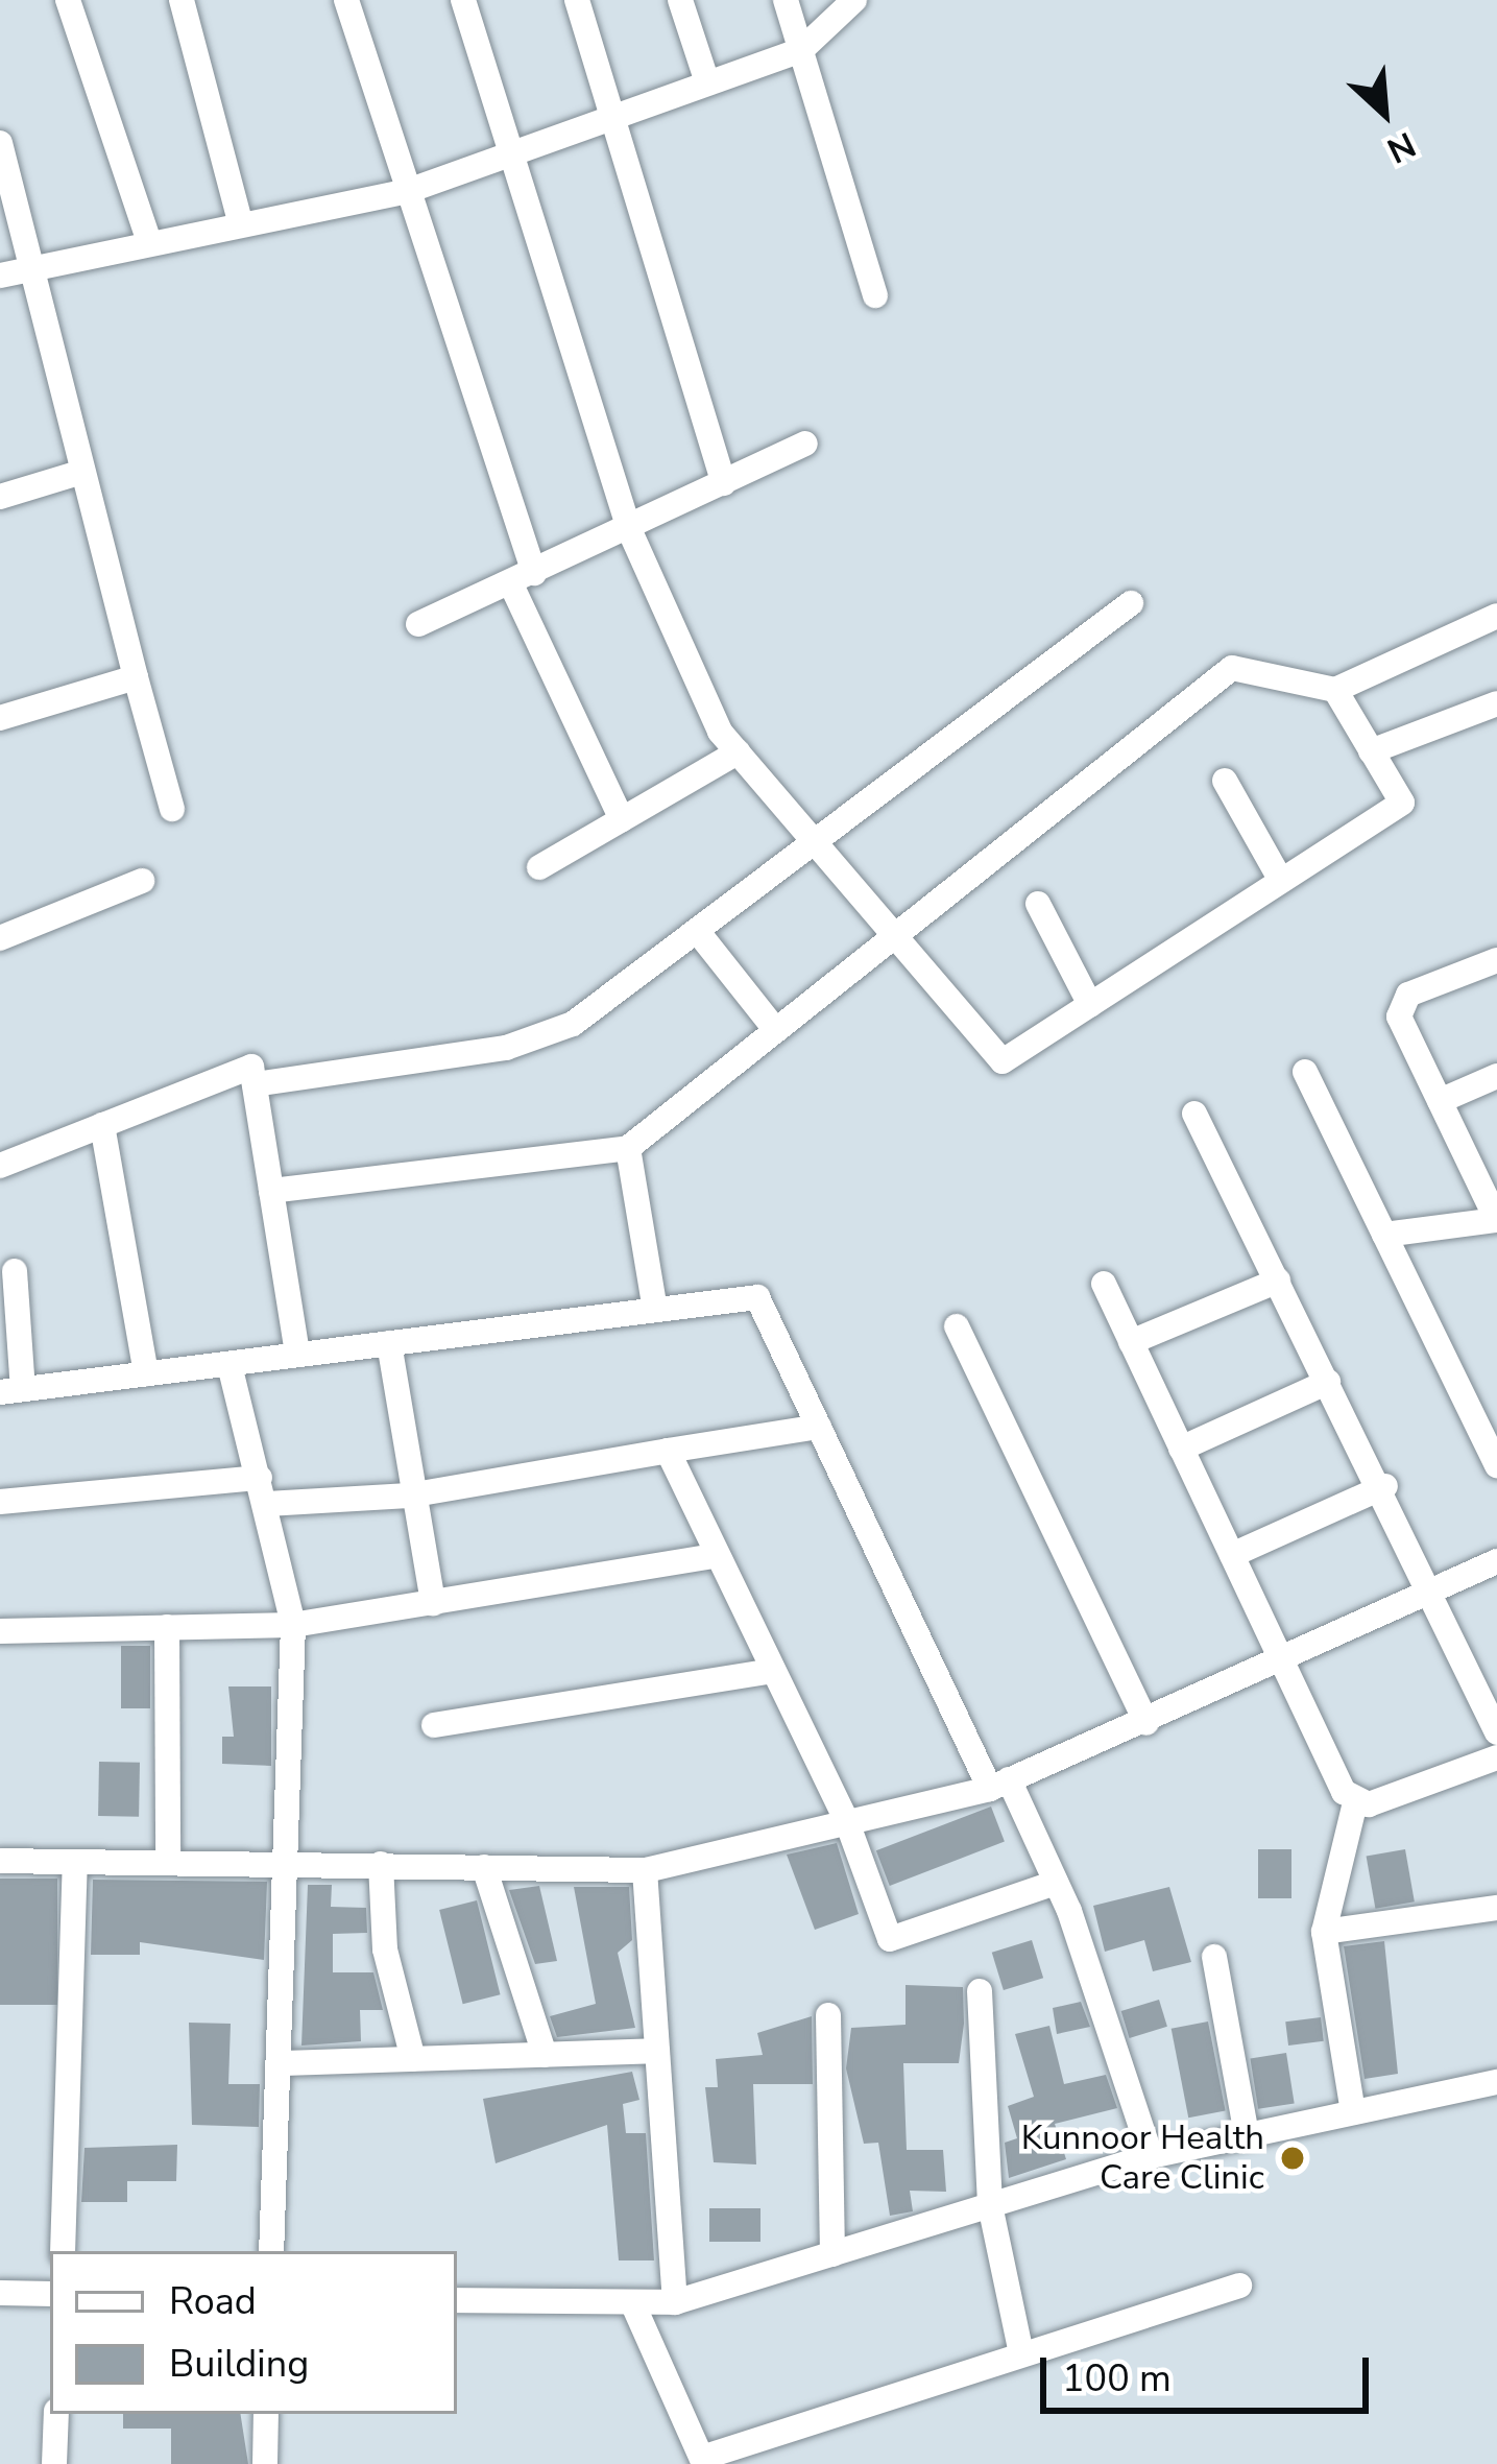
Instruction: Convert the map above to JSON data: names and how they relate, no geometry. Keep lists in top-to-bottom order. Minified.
{"places":["Kunnoor Health Care Clinic"],"legend":["Road","Building"],"scale_bar":"100 m","north":"bottom right"}
